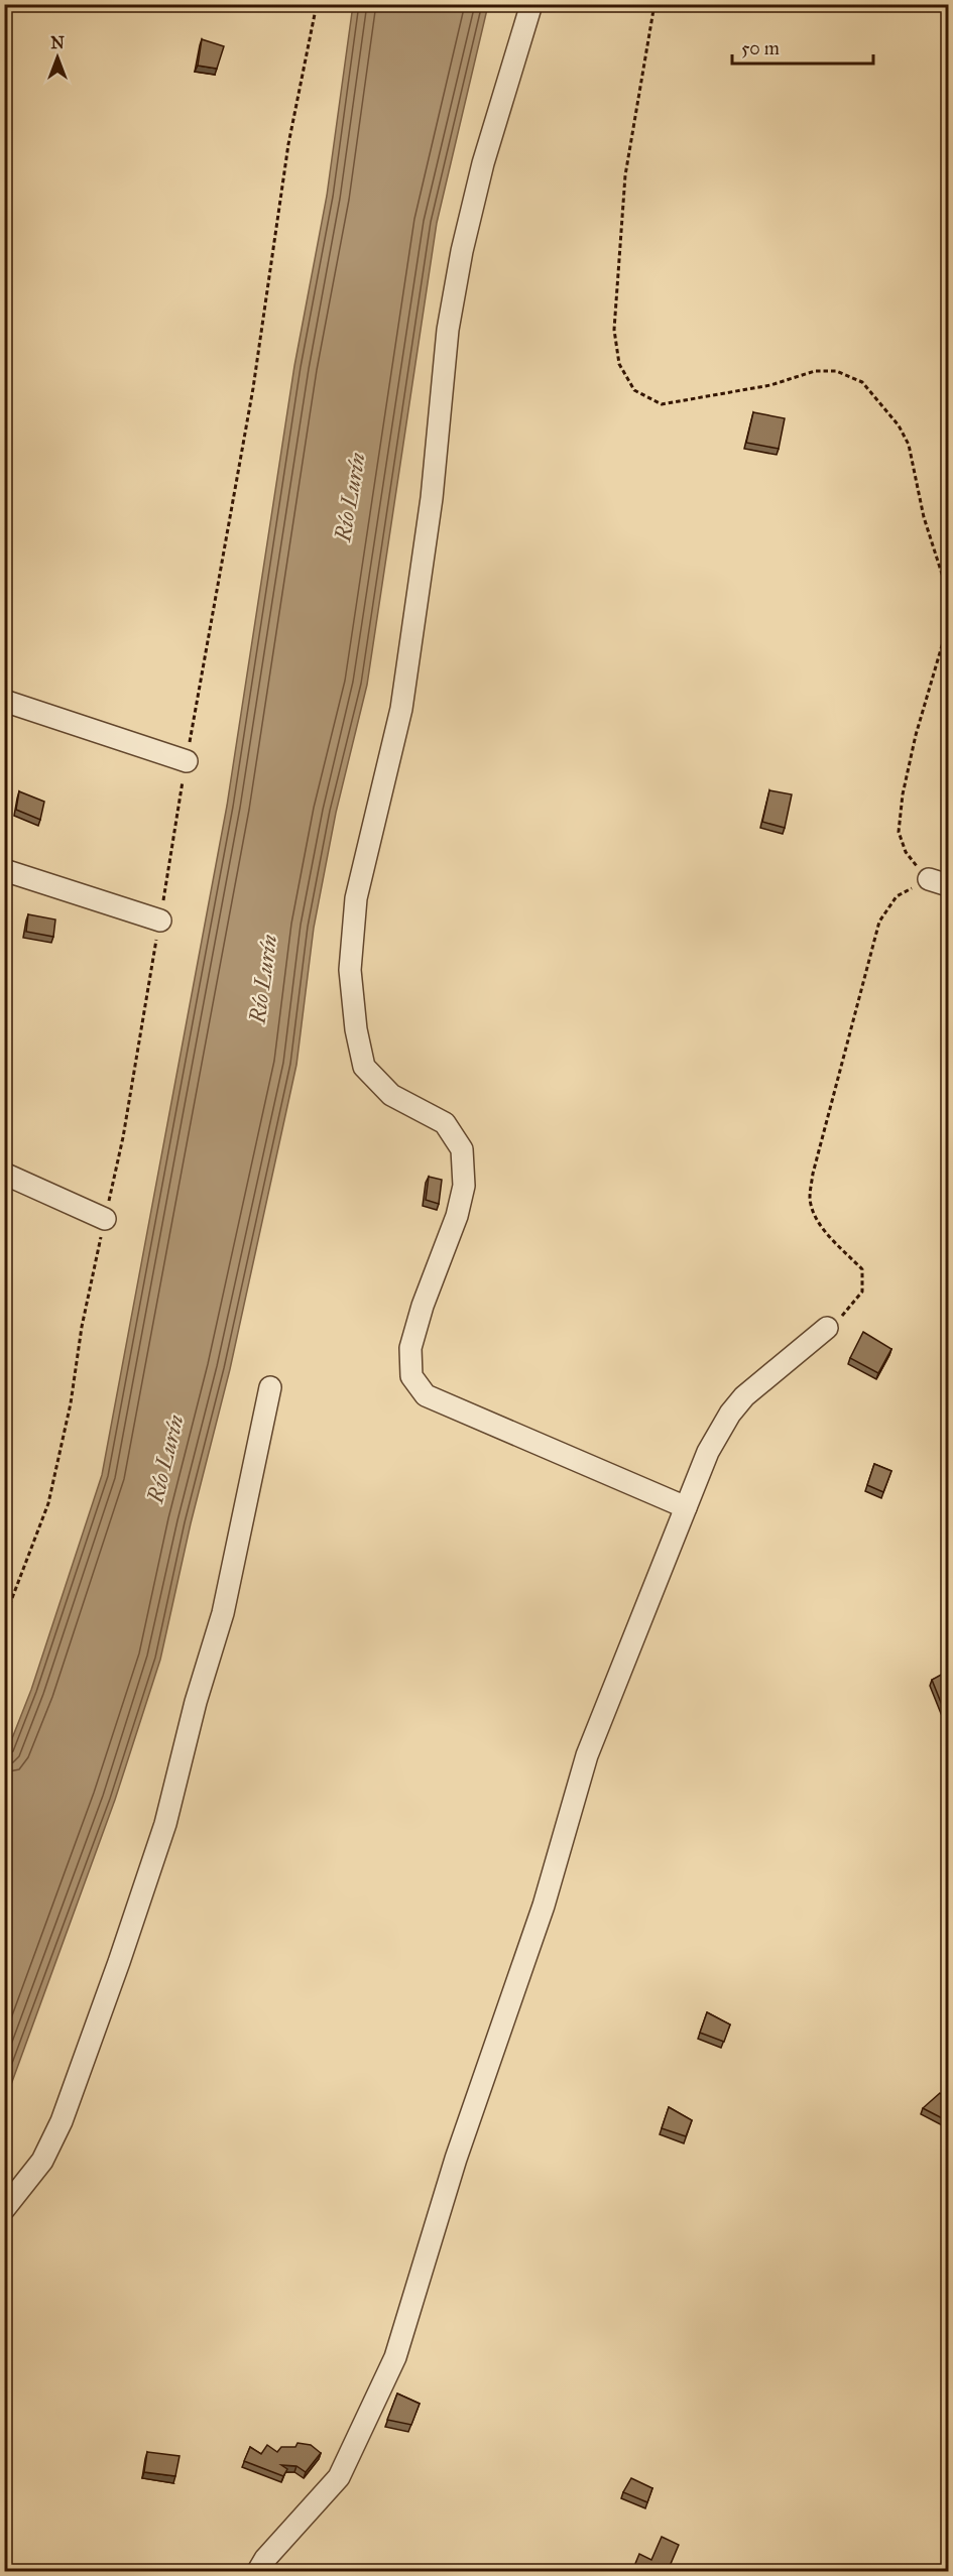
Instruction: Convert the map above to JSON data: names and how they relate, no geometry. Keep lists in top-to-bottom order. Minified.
{"water":["Río Lurín"],"scale_bar":"50 m","north":"top"}
